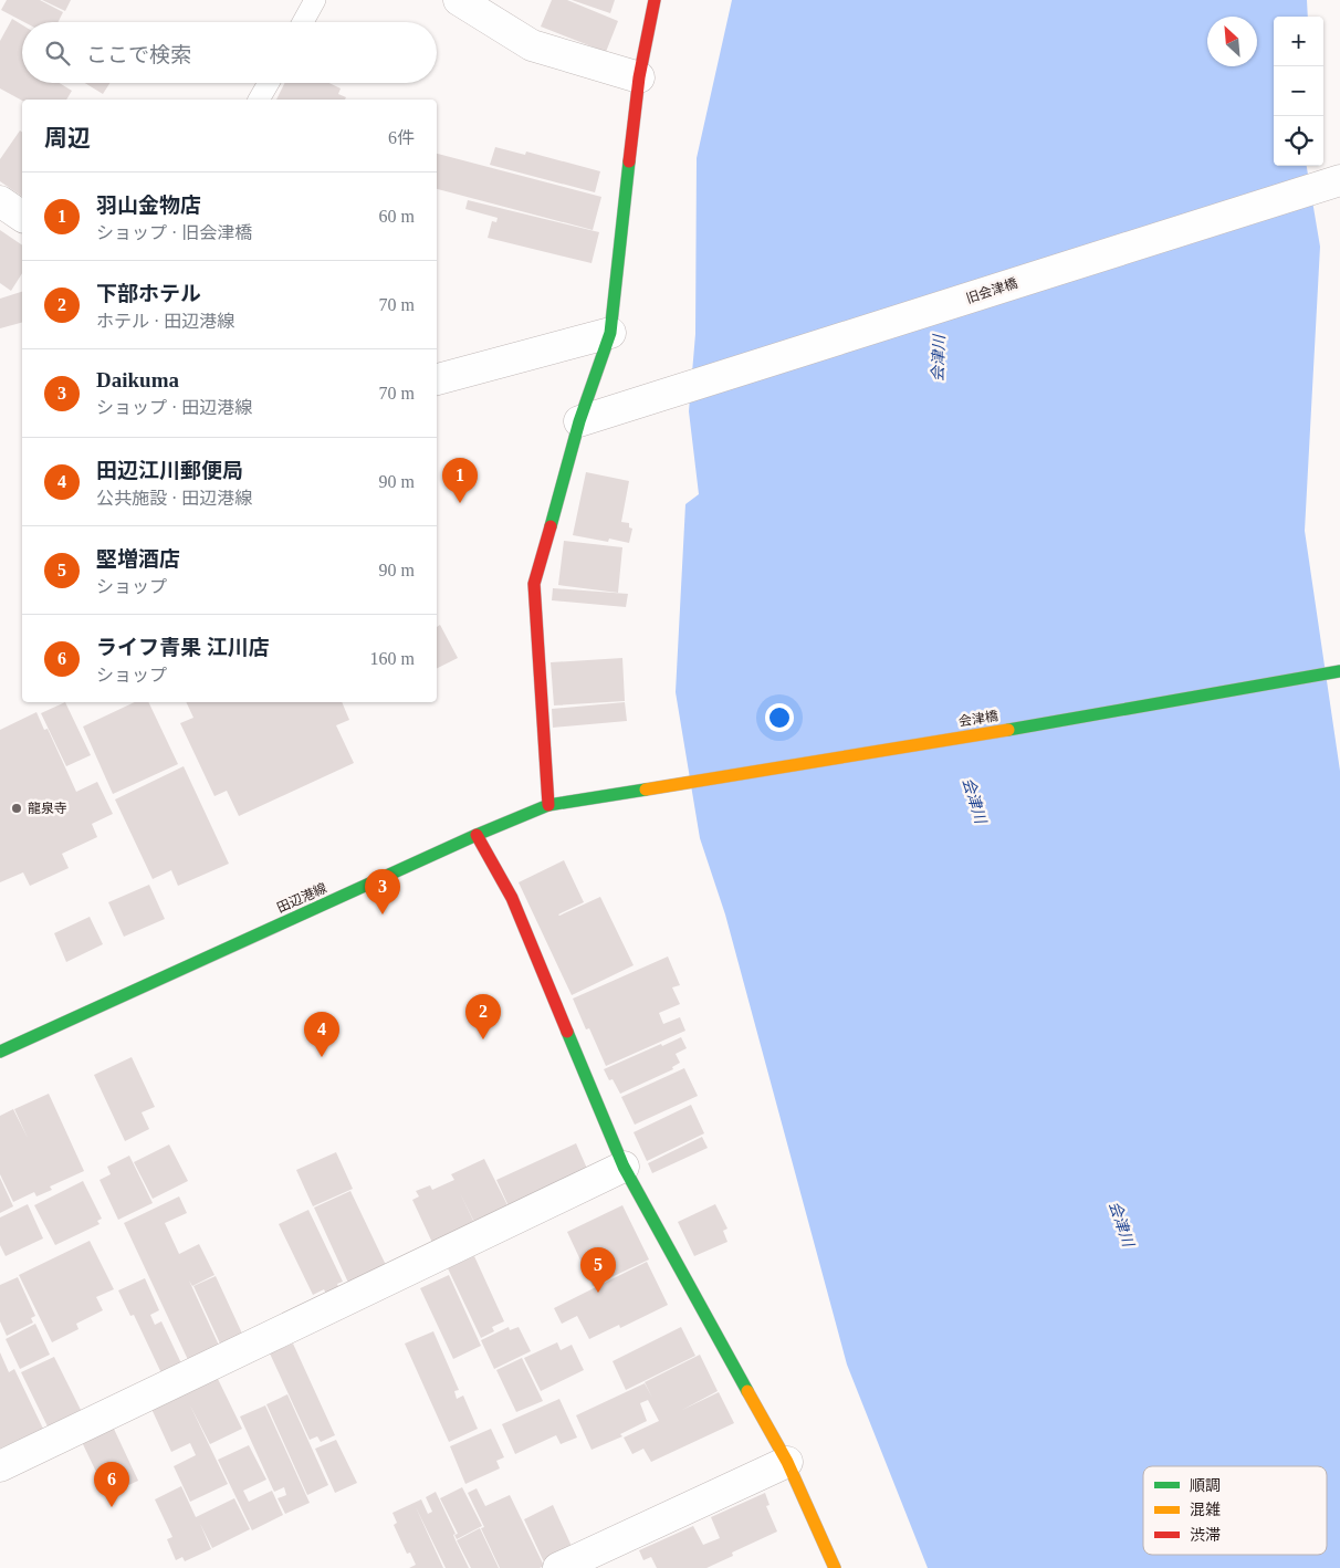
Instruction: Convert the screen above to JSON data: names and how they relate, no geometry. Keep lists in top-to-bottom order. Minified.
{"streets":{"street":["旧会津橋","会津橋","田辺港線"]},"crossings":[["会津橋","田辺港線"]],"water":["会津川"],"places":["龍泉寺"],"legend":["順調","混雑","渋滞"],"north":"top left","page":{"map_buttons":["+","−"],"search":"ここで検索","heading":["周辺","6件"],"list":[{"mark":"1","name":"羽山金物店","note":"ショップ · 旧会津橋","value":"60 m"},{"mark":"2","name":"下部ホテル","note":"ホテル · 田辺港線","value":"70 m"},{"mark":"3","name":"Daikuma","note":"ショップ · 田辺港線","value":"70 m"},{"mark":"4","name":"田辺江川郵便局","note":"公共施設 · 田辺港線","value":"90 m"},{"mark":"5","name":"堅増酒店","note":"ショップ","value":"90 m"},{"mark":"6","name":"ライフ青果 江川店","note":"ショップ","value":"160 m"}],"pins":["1","3","2","4","5","6"]}}
